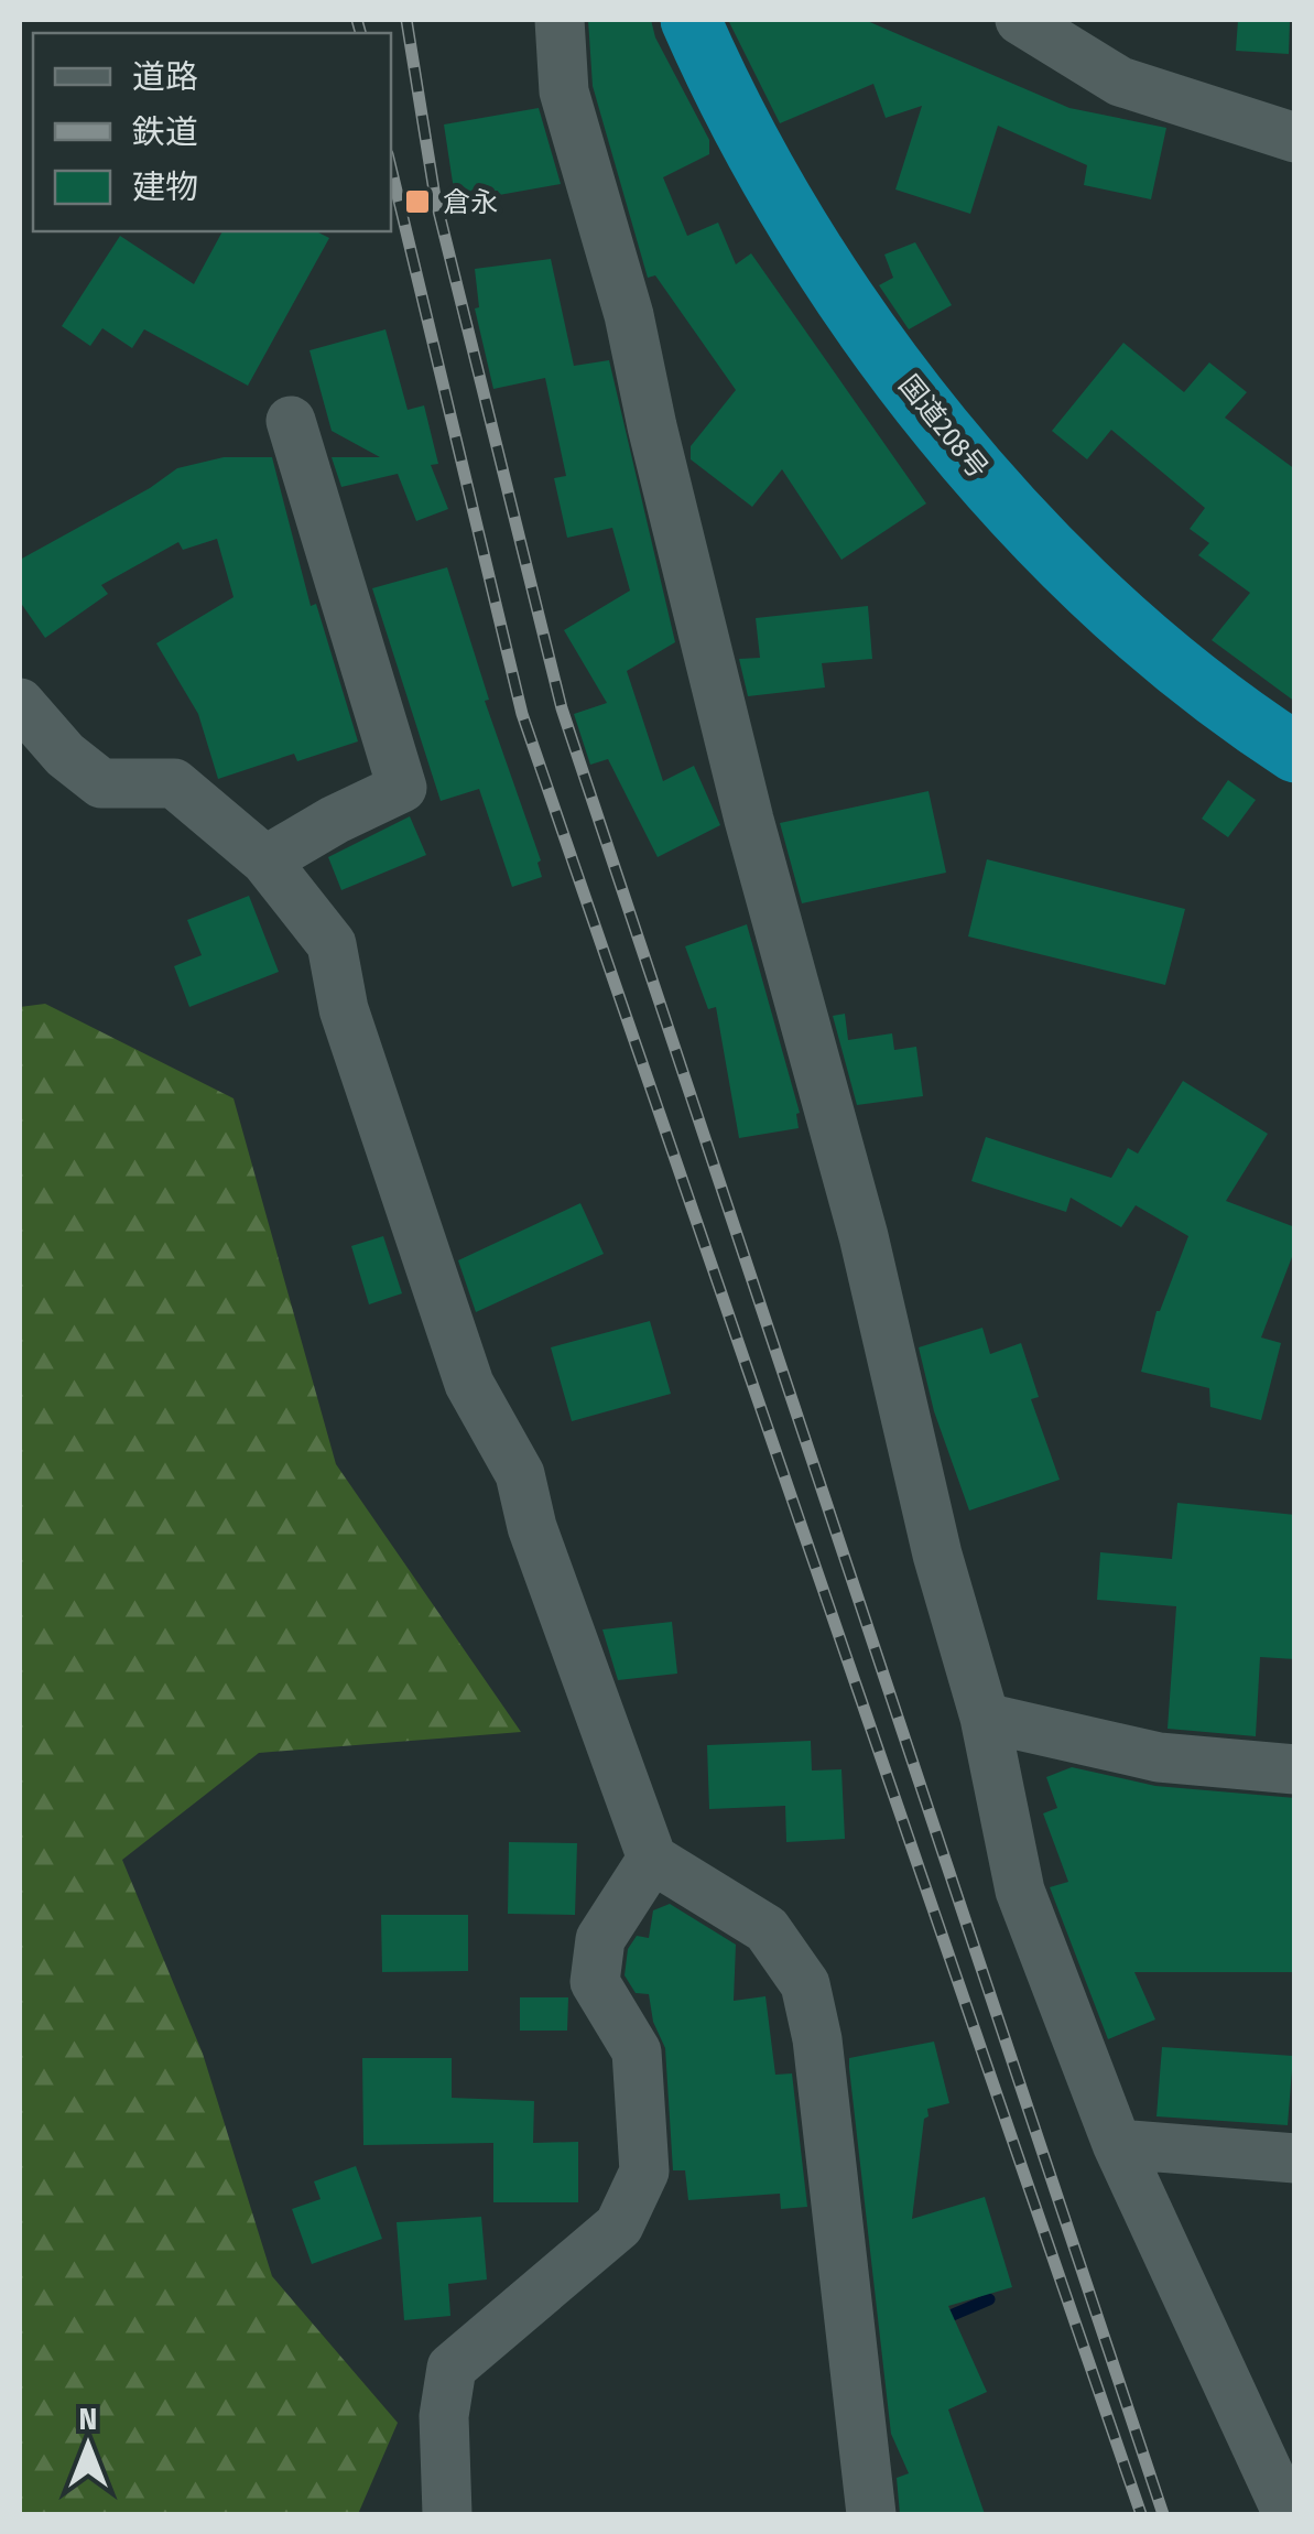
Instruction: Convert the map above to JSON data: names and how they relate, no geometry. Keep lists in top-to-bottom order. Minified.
{"streets":{"highway":["国道208号"]},"places":{"transit":["倉永"]},"legend":["道路","鉄道","建物"],"north":"top"}
